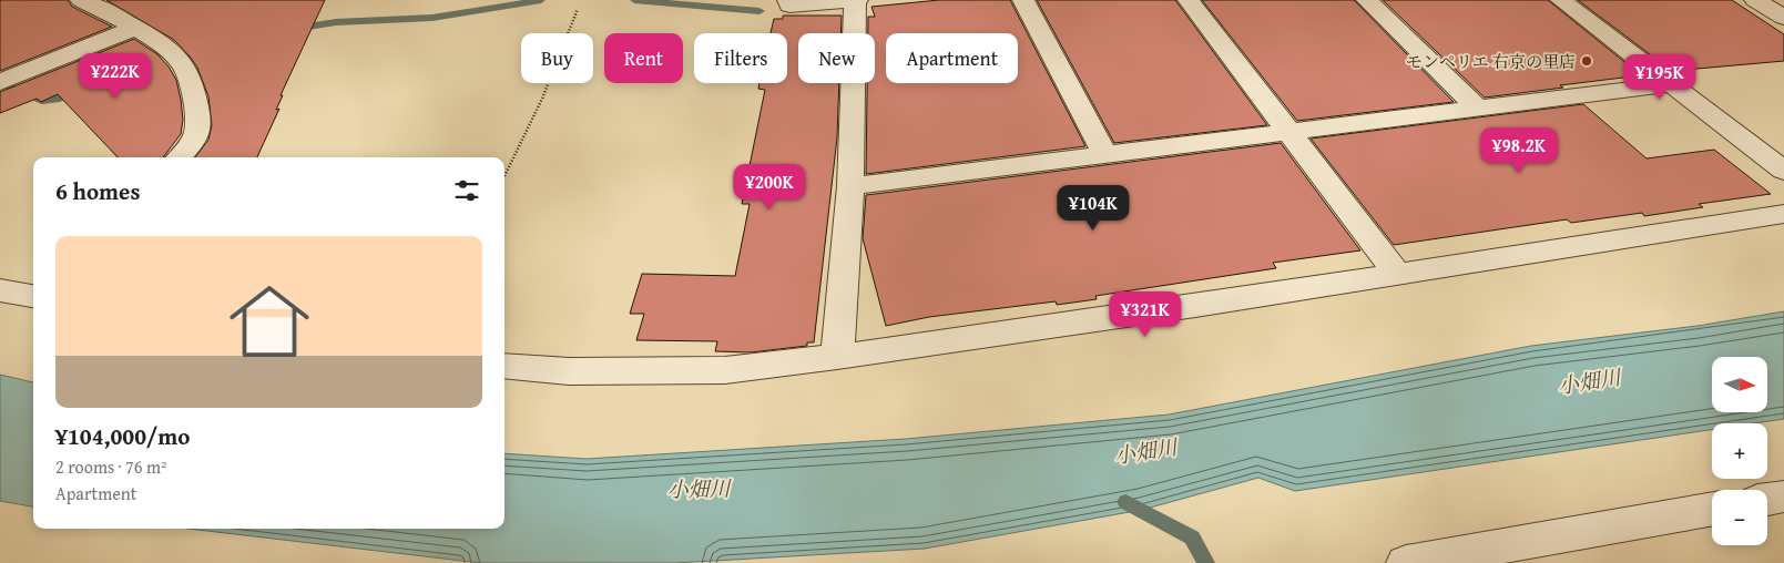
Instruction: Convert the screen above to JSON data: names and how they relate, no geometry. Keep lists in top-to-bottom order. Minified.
{"water":["小畑川"],"places":["モンペリエ 右京の里店"],"north":"right","page":{"chip":["Buy","Rent","Filters","New","Apartment"],"price":["¥222K","¥195K","¥98.2K","¥200K","¥104K","¥321K"],"heading":"6 homes","list":[{"name":"¥104,000/mo","note":"2 rooms · 76 m² · Apartment"}],"map_buttons":["+","−"]}}
